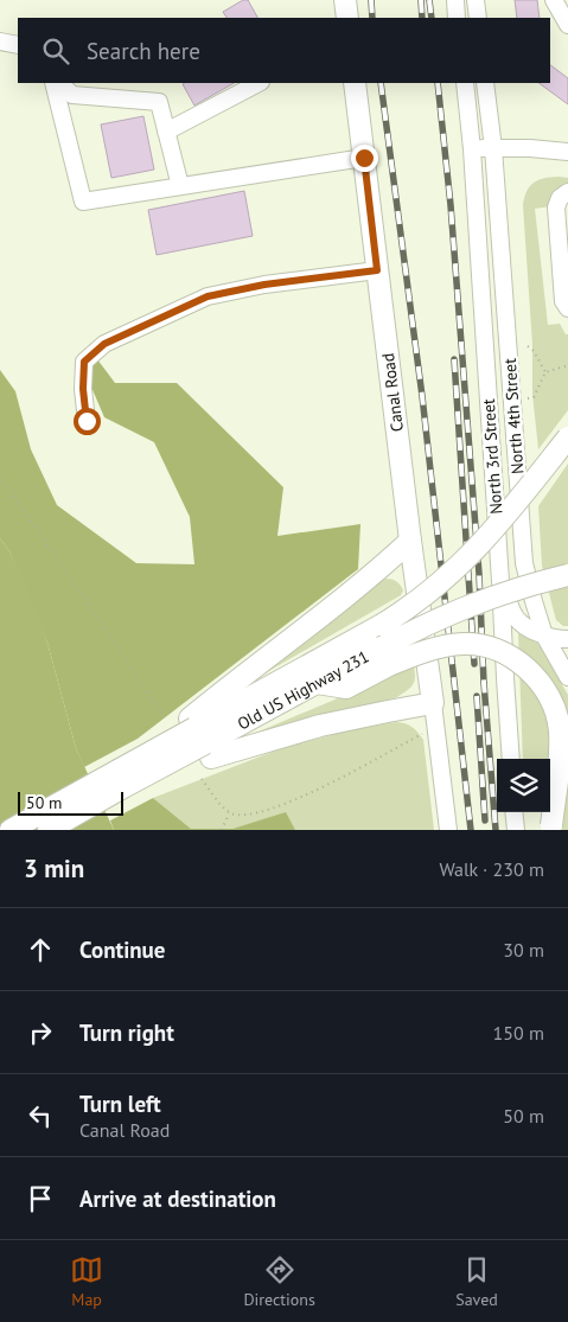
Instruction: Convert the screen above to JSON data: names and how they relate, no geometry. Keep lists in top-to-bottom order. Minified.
{"streets":{"main road":["Canal Road","Old US Highway 231"],"street":["North 4th Street","North 3rd Street"]},"scale_bar":"50 m","page":{"search":"Search here","scale":"50 m","heading":["3 min","Walk · 230 m"],"list":[["Continue","30 m"],["Turn right","150 m"],["Turn left","Canal Road","50 m"],"Arrive at destination"],"nav":["Map","Directions","Saved"]}}
